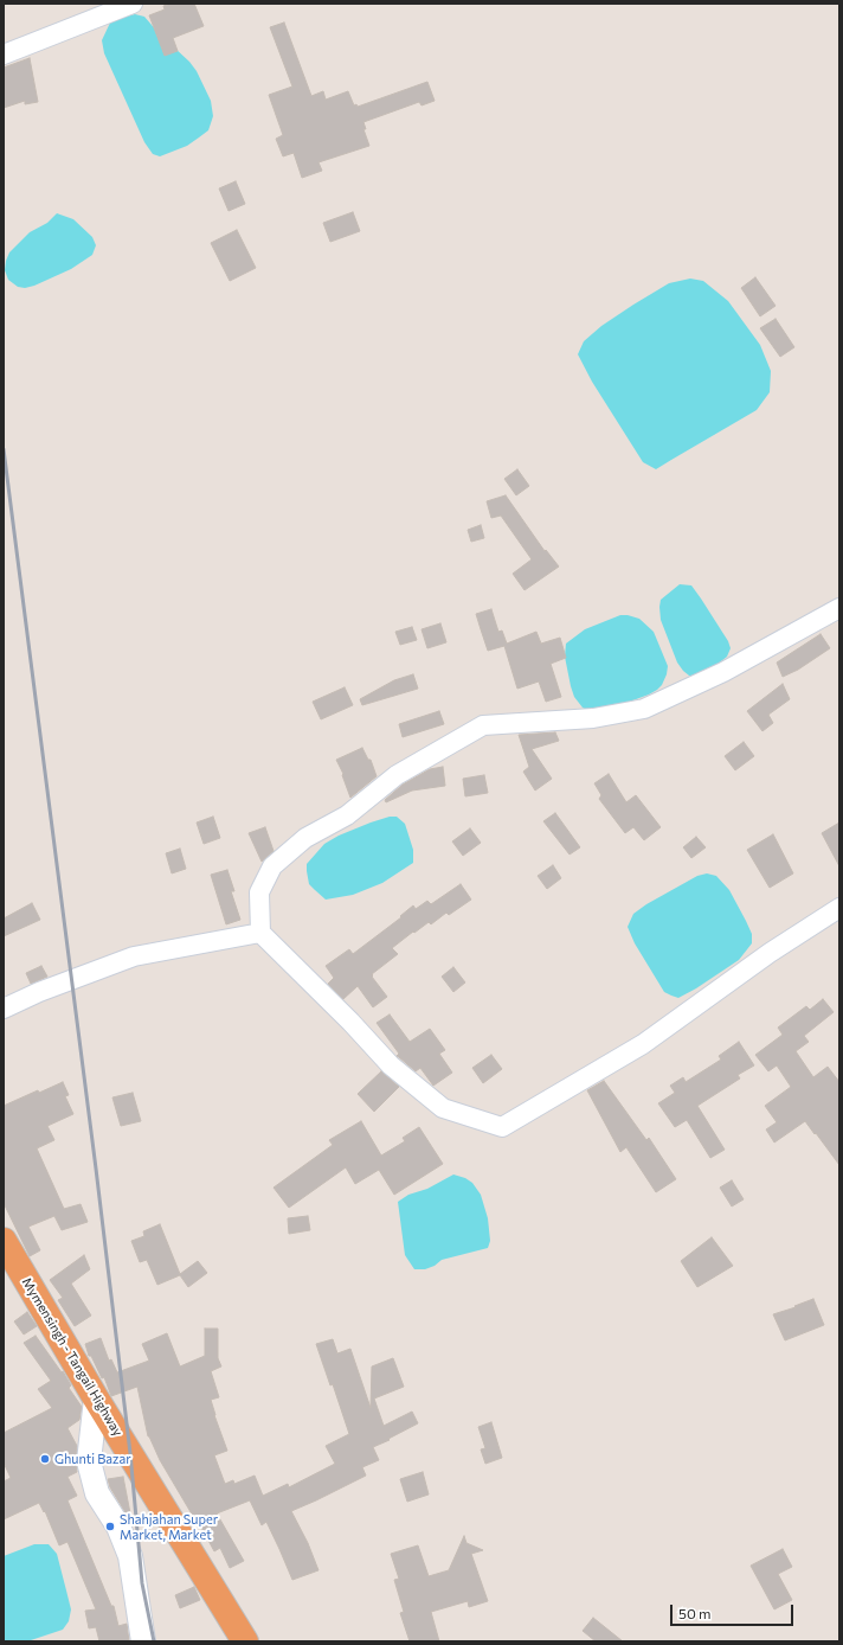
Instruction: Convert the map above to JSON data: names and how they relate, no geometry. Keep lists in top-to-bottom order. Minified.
{"streets":{"highway":["Mymensingh - Tangail Highway"]},"places":["Ghunti Bazar","Shahjahan Super Market, Market"],"scale_bar":"50 m"}
